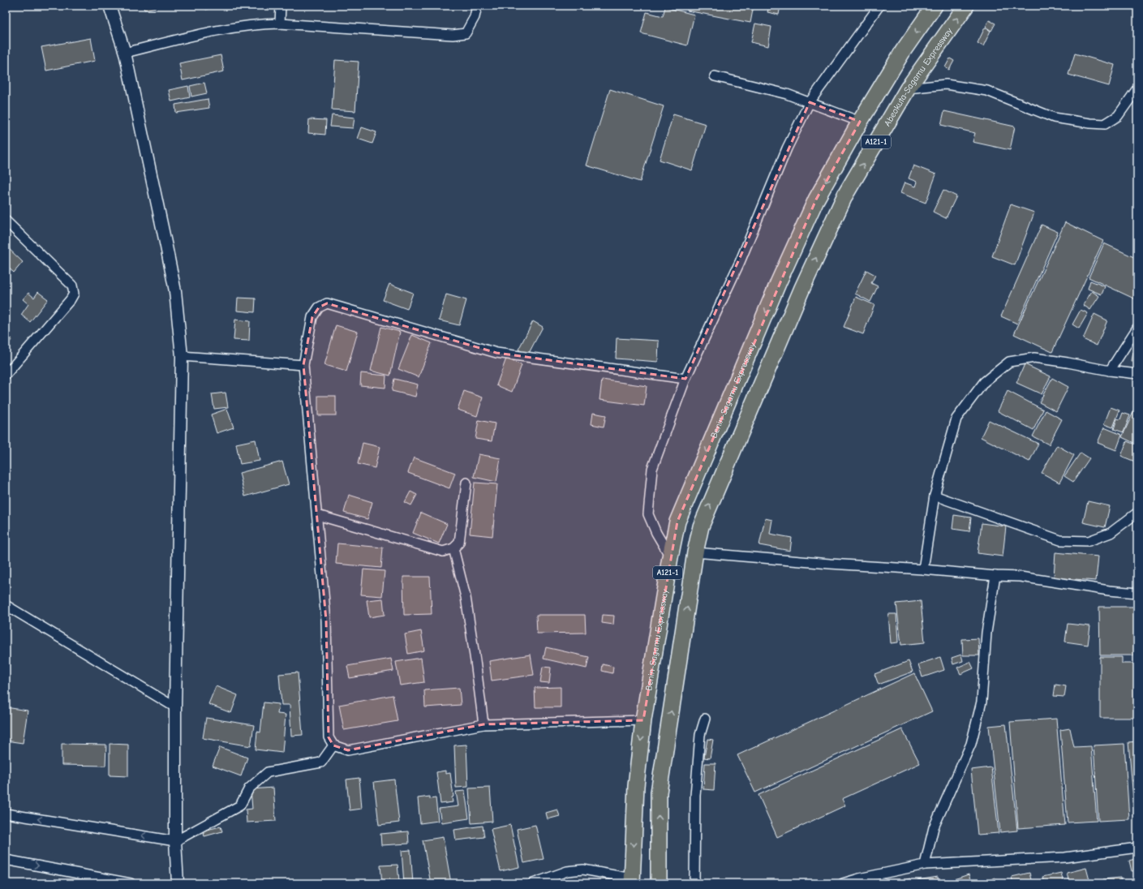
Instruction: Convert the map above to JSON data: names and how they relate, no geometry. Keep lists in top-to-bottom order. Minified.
{"streets":{"highway":["Abeokuta-Sagamu Expressway","A121-1","Benin-Sagamu Expressway"]},"crossings":[["Abeokuta-Sagamu Expressway","A121-1"],["A121-1","Benin-Sagamu Expressway"]],"one_way":["Abeokuta-Sagamu Expressway","Benin-Sagamu Expressway"]}
